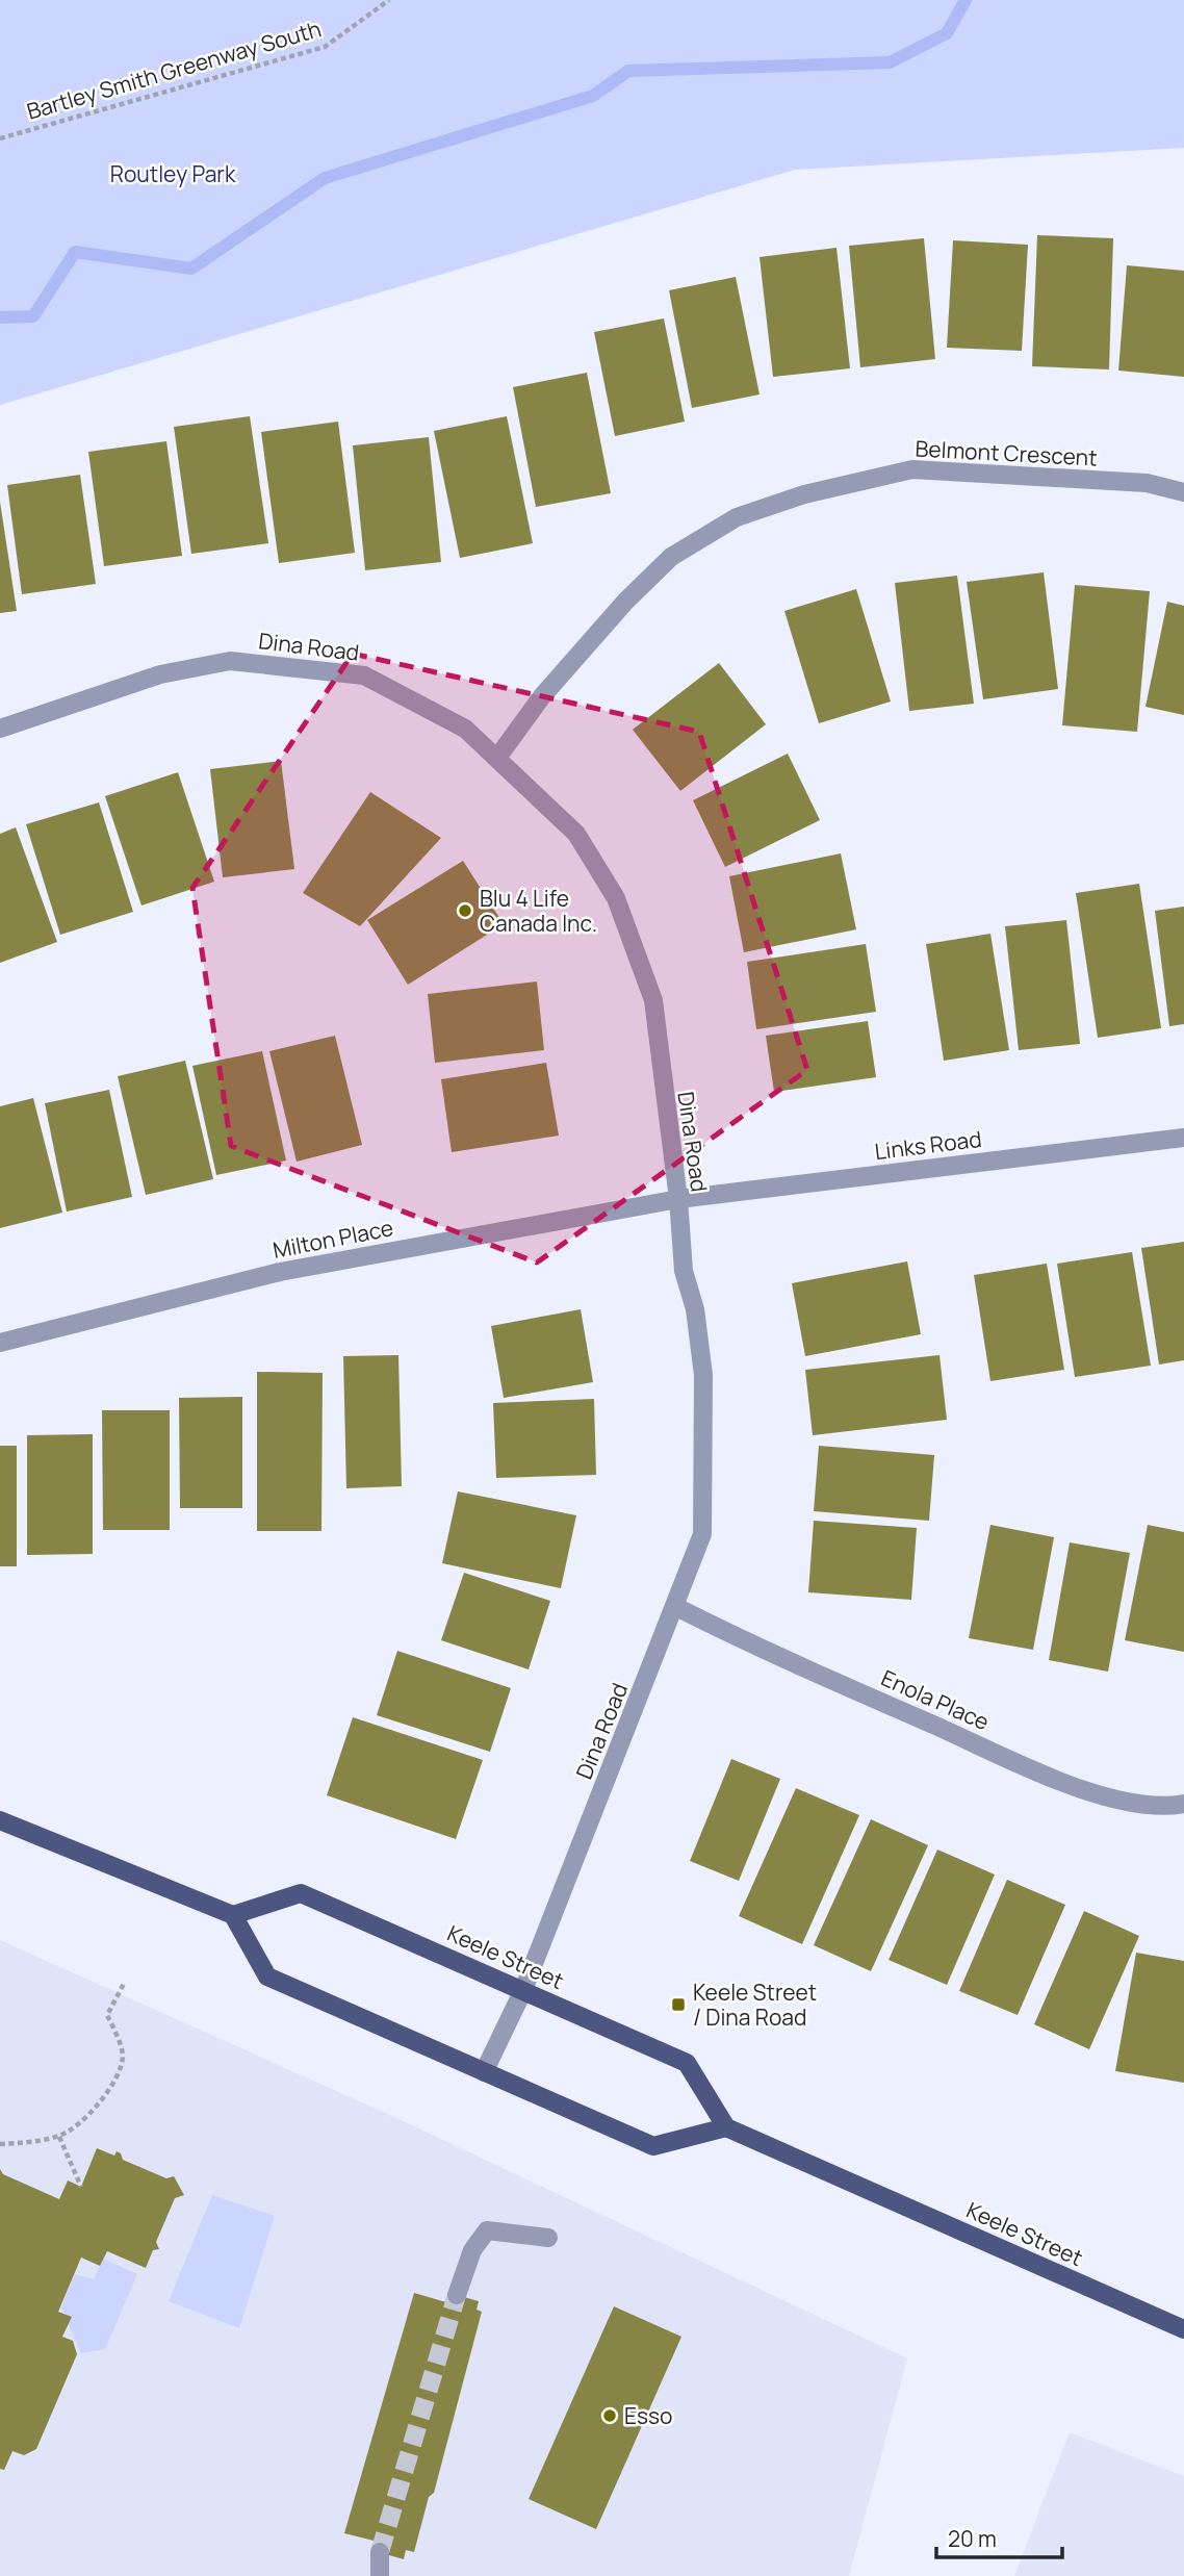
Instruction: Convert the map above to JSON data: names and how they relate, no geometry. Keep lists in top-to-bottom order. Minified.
{"streets":{"main road":["Keele Street"],"street":["Belmont Crescent","Dina Road","Links Road","Milton Place","Enola Place"],"path":["Bartley Smith Greenway South"]},"crossings":[["Belmont Crescent","Dina Road"],["Dina Road","Links Road"],["Dina Road","Milton Place"],["Dina Road","Enola Place"],["Dina Road","Keele Street"],["Links Road","Milton Place"]],"parks":["Routley Park"],"places":{"other":["Blu 4 Life Canada Inc.","Esso"],"transit":["Keele Street / Dina Road"]},"scale_bar":"20 m"}
